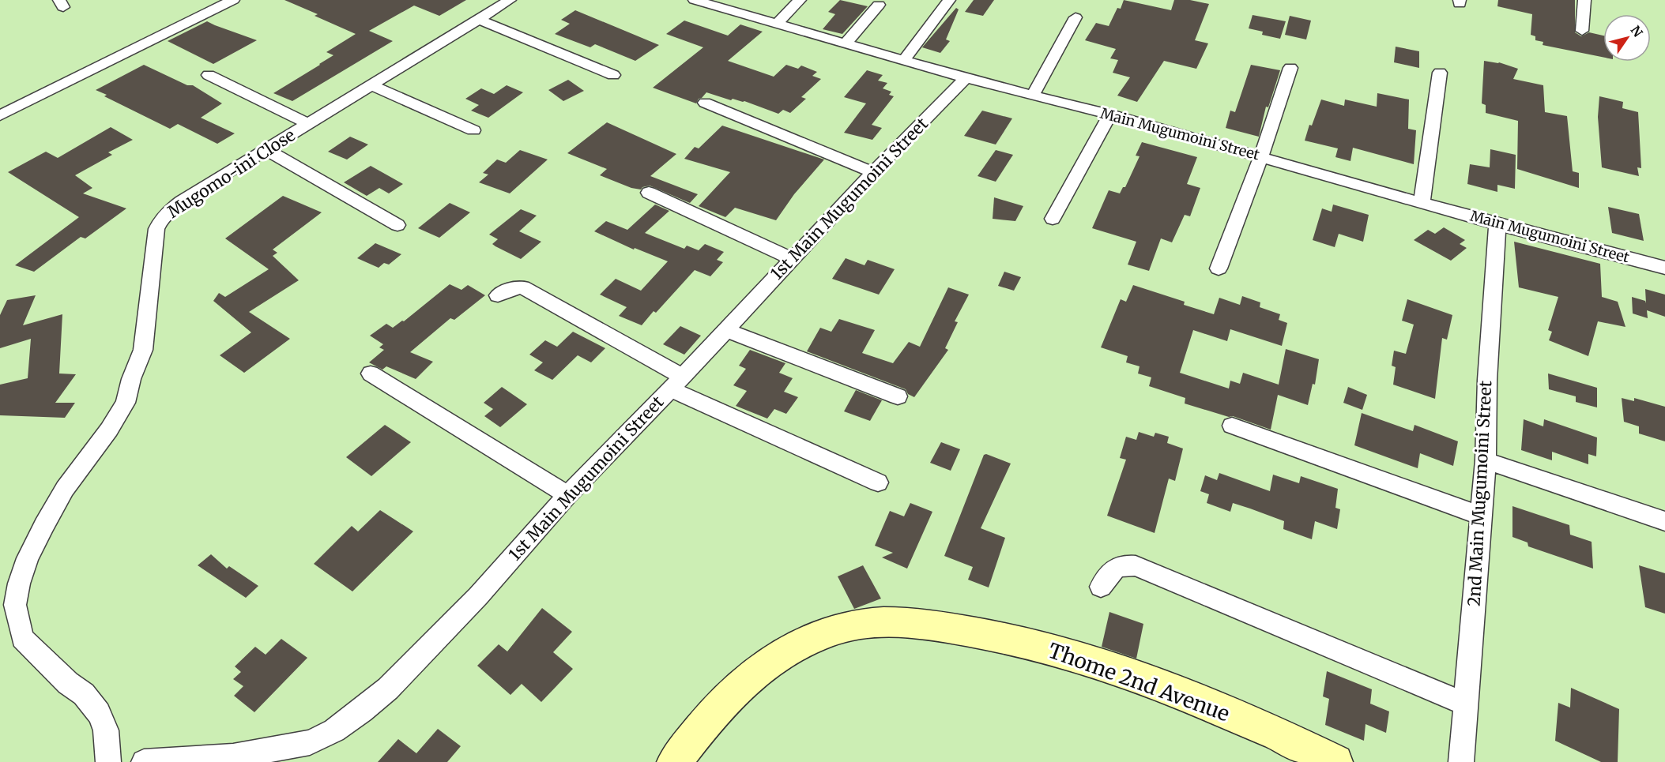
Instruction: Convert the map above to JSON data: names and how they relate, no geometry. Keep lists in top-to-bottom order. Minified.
{"streets":{"street":["Main Mugumoini Street","Mugomo-ini Close","1st Main Mugumoini Street","2nd Main Mugumoini Street","Thome 2nd Avenue"]},"crossings":[["Main Mugumoini Street","1st Main Mugumoini Street"],["Main Mugumoini Street","2nd Main Mugumoini Street"]],"north":"top right"}
